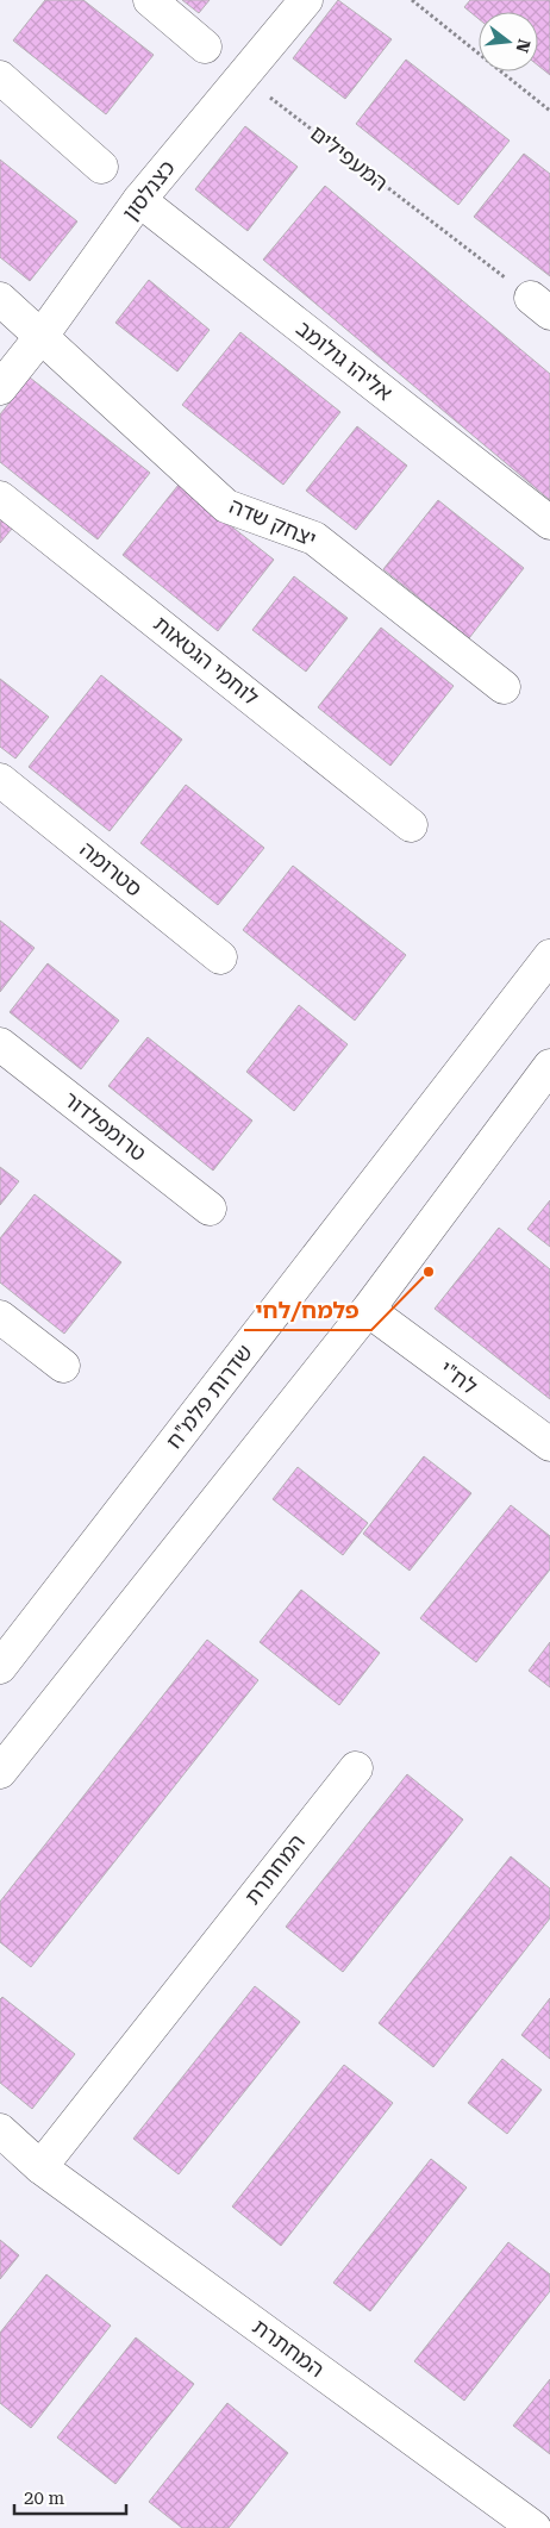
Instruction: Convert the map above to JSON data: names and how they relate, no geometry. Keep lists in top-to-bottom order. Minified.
{"streets":{"street":["כצנלסון","אליהו גולומב","יצחק שדה","לוחמי הגטאות","סטרומה","טרומפלדור","לח\"י","שדרות פלמ\"ח","המחתרת"],"path":["המעפילים"]},"crossings":[["המעפילים","כצנלסון"],["כצנלסון","אליהו גולומב"],["כצנלסון","יצחק שדה"]],"places":["פלמח/לחי"],"scale_bar":"20 m","north":"right"}
